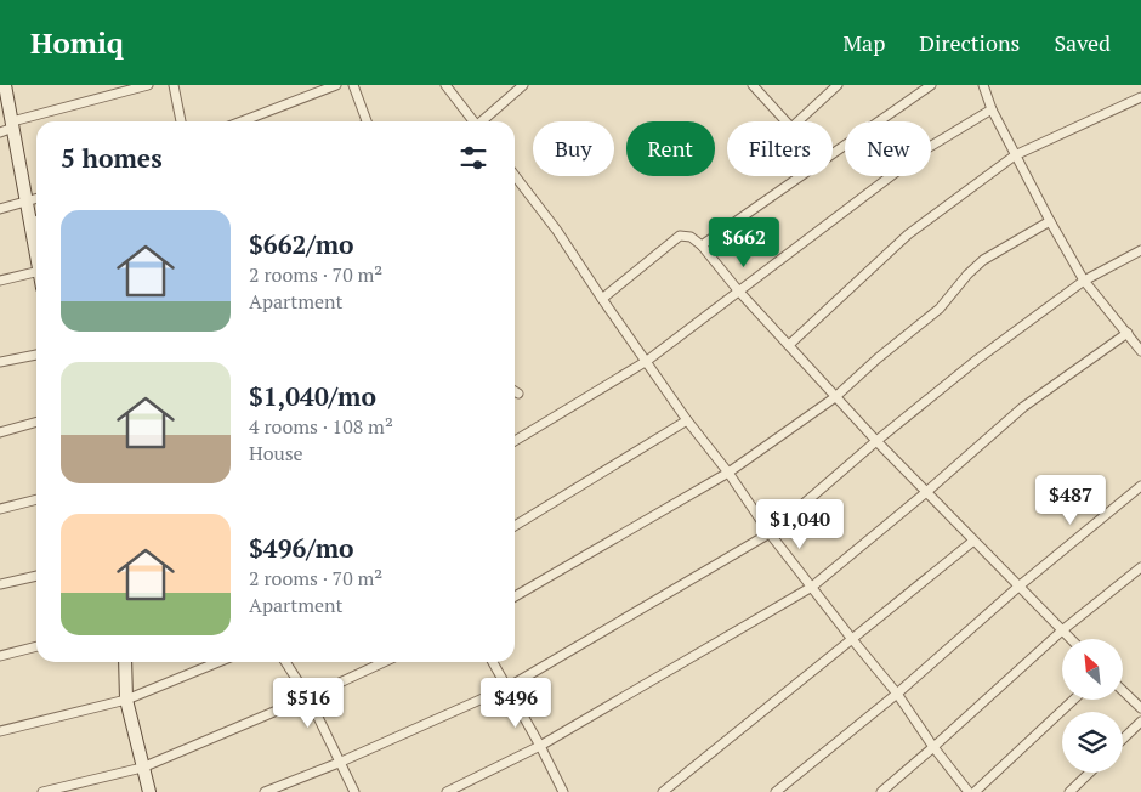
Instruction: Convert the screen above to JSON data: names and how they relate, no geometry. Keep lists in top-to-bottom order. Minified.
{"north":"top left","page":{"header":"Homiq","nav":["Map","Directions","Saved"],"chip":["Buy","Rent","Filters","New"],"heading":"5 homes","list":[{"name":"$662/mo","note":"2 rooms · 70 m² · Apartment"},{"name":"$1,040/mo","note":"4 rooms · 108 m² · House"},{"name":"$496/mo","note":"2 rooms · 70 m² · Apartment"}],"price":["$662","$487","$1,040","$516","$496"]}}
